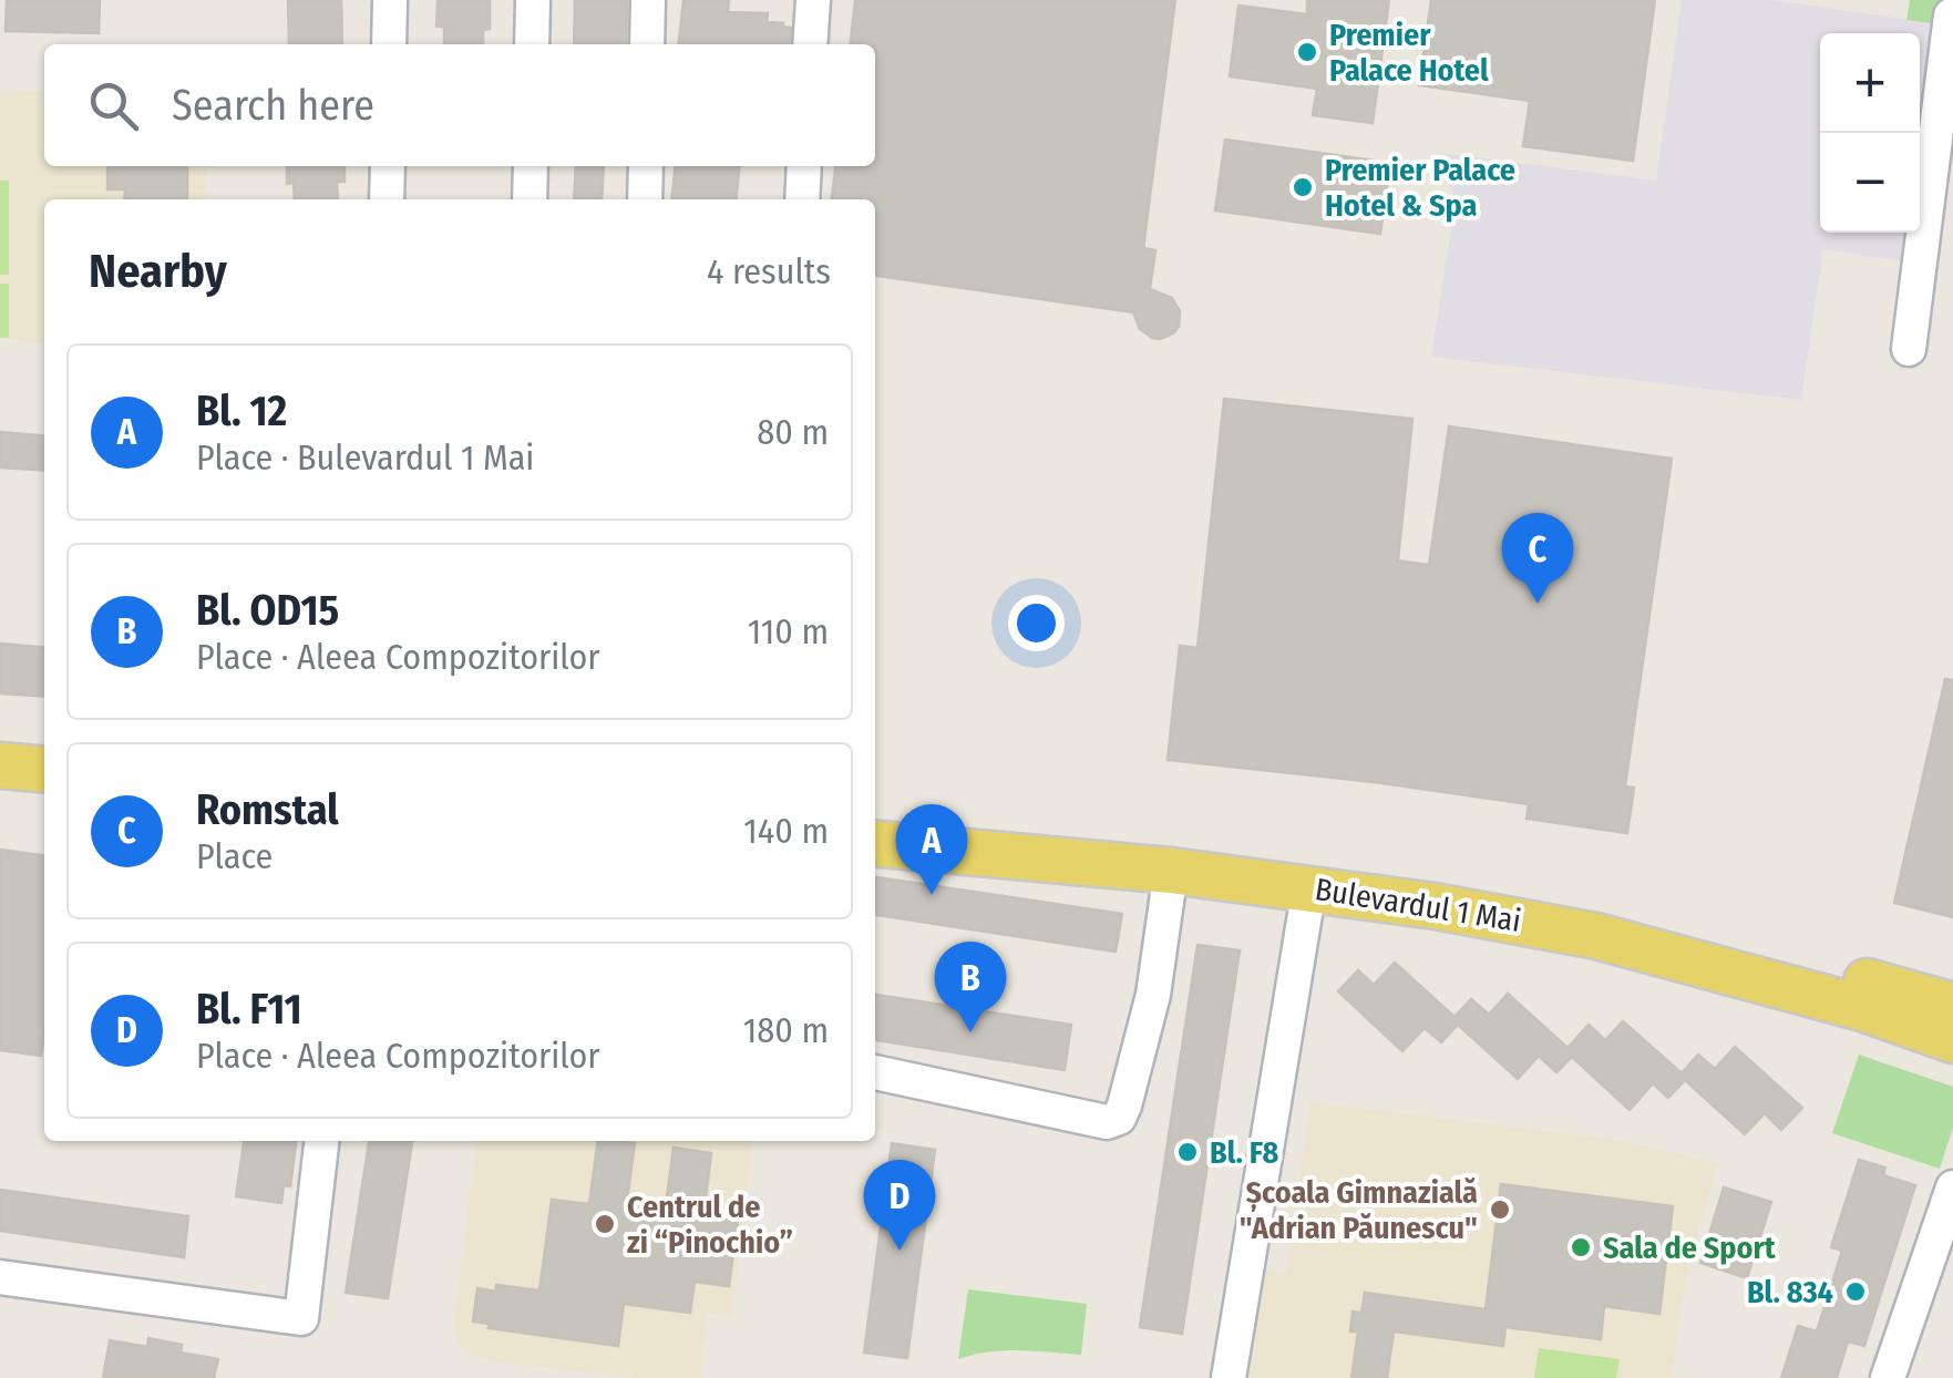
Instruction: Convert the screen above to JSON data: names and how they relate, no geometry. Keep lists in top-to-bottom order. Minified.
{"streets":{"main road":["Bulevardul 1 Mai"]},"places":["Premier Palace Hotel","Premier Palace Hotel & Spa","Bl. F8","Școala Gimnazială \"Adrian Păunescu\"","Centrul de zi “Pinochio”","Sala de Sport","Bl. 834"],"page":{"map_buttons":["+","−"],"search":"Search here","heading":["Nearby","4 results"],"list":[{"mark":"A","name":"Bl. 12","note":"Place · Bulevardul 1 Mai","value":"80 m"},{"mark":"B","name":"Bl. OD15","note":"Place · Aleea Compozitorilor","value":"110 m"},{"mark":"C","name":"Romstal","note":"Place","value":"140 m"},{"mark":"D","name":"Bl. F11","note":"Place · Aleea Compozitorilor","value":"180 m"}],"pins":["C","A","B","D"]}}
